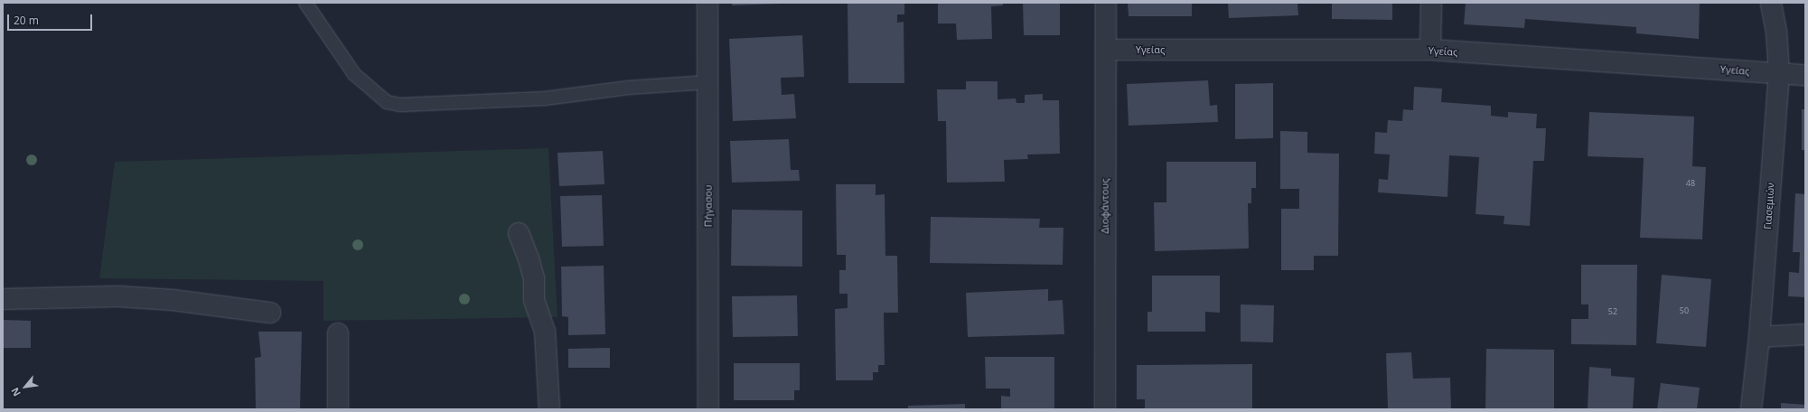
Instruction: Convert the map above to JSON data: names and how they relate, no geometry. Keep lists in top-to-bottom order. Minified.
{"streets":{"street":["Υγείας","Πήγασου","Διοφάντους","Γιασεμιών"]},"crossings":[["Υγείας","Διοφάντους"],["Υγείας","Γιασεμιών"]],"house_numbers":["48","50","52"],"scale_bar":"20 m","north":"bottom left"}
